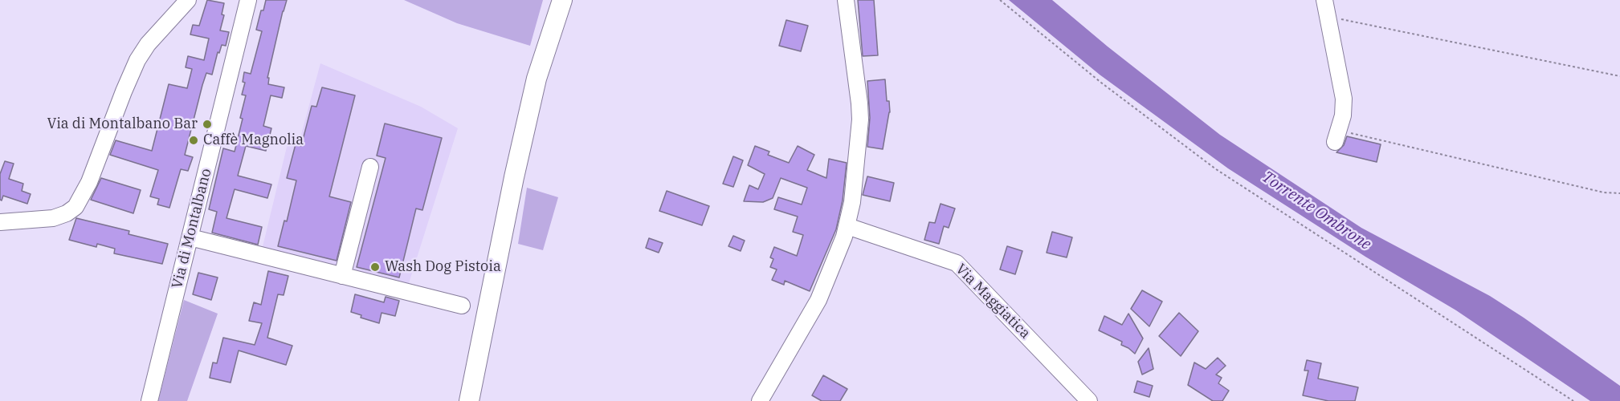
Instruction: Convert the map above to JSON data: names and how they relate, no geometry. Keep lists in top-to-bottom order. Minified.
{"streets":{"street":["Via di Montalbano","Via Maggiatica"]},"water":["Torrente Ombrone"],"places":["Via di Montalbano Bar","Caffè Magnolia","Wash Dog Pistoia"]}
